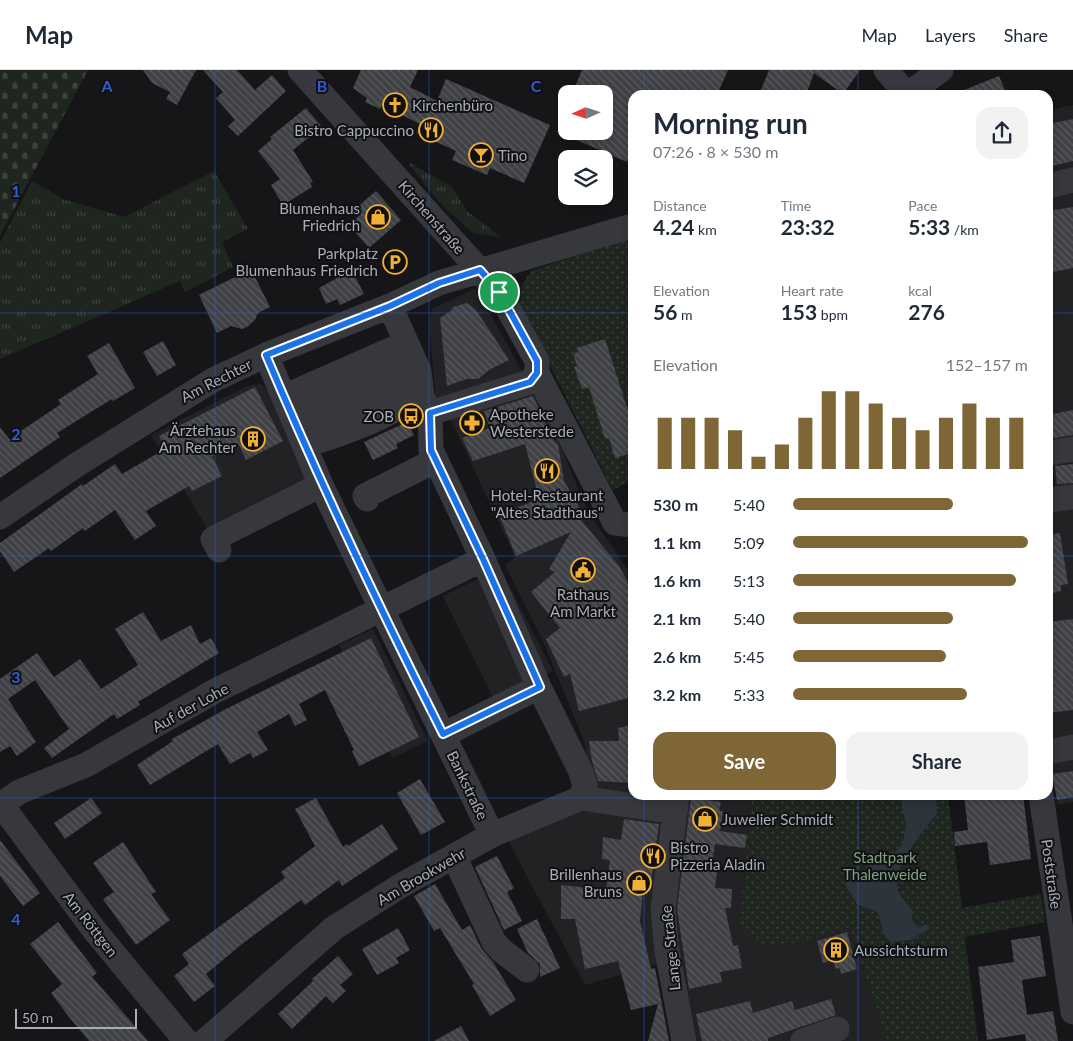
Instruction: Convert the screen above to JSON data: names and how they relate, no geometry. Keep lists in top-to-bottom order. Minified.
{"streets":{"street":["Kirchenstraße","Am Rechter","Auf der Lohe","Bankstraße","Poststraße","Am Brookwehr","Am Röttgen","Lange Straße"]},"crossings":[["Kirchenstraße","Am Rechter"],["Am Rechter","Bankstraße"],["Auf der Lohe","Bankstraße"],["Auf der Lohe","Am Röttgen"],["Bankstraße","Am Brookwehr"]],"parks":["Stadtpark Thalenweide"],"places":{"church":["Kirchenbüro"],"restaurant":["Bistro Cappuccino","Hotel-Restaurant \"Altes Stadthaus\"","Bistro Pizzeria Aladin"],"bar":["Tino"],"shop":["Blumenhaus Friedrich","Juwelier Schmidt","Brillenhaus Bruns"],"parking":["Parkplatz Blumenhaus Friedrich"],"bus stop":["ZOB"],"pharmacy":["Apotheke Westerstede"],"building":["Ärztehaus Am Rechter","Aussichtsturm"],"public building":["Rathaus Am Markt"]},"scale_bar":"50 m","north":"left","page":{"header":"Map","nav":["Map","Layers","Share"],"heading":["Morning run","07:26 · 8 × 530 m"],"stats":[["Distance","4.24 km"],["Time","23:32"],["Pace","5:33 /km"],["Elevation","56 m"],["Heart rate","153 bpm"],["kcal","276"]],"chart":["Elevation","152–157 m"],"list":[{"name":"530 m","note":"5:40"},{"name":"1.1 km","note":"5:09"},{"name":"1.6 km","note":"5:13"},{"name":"2.1 km","note":"5:40"},{"name":"2.6 km","note":"5:45"},{"name":"3.2 km","note":"5:33"}],"buttons":["Save","Share"],"scale":"50 m"},"grid":{"columns":["A","B","C"],"rows":["1","2","3","4"]}}
